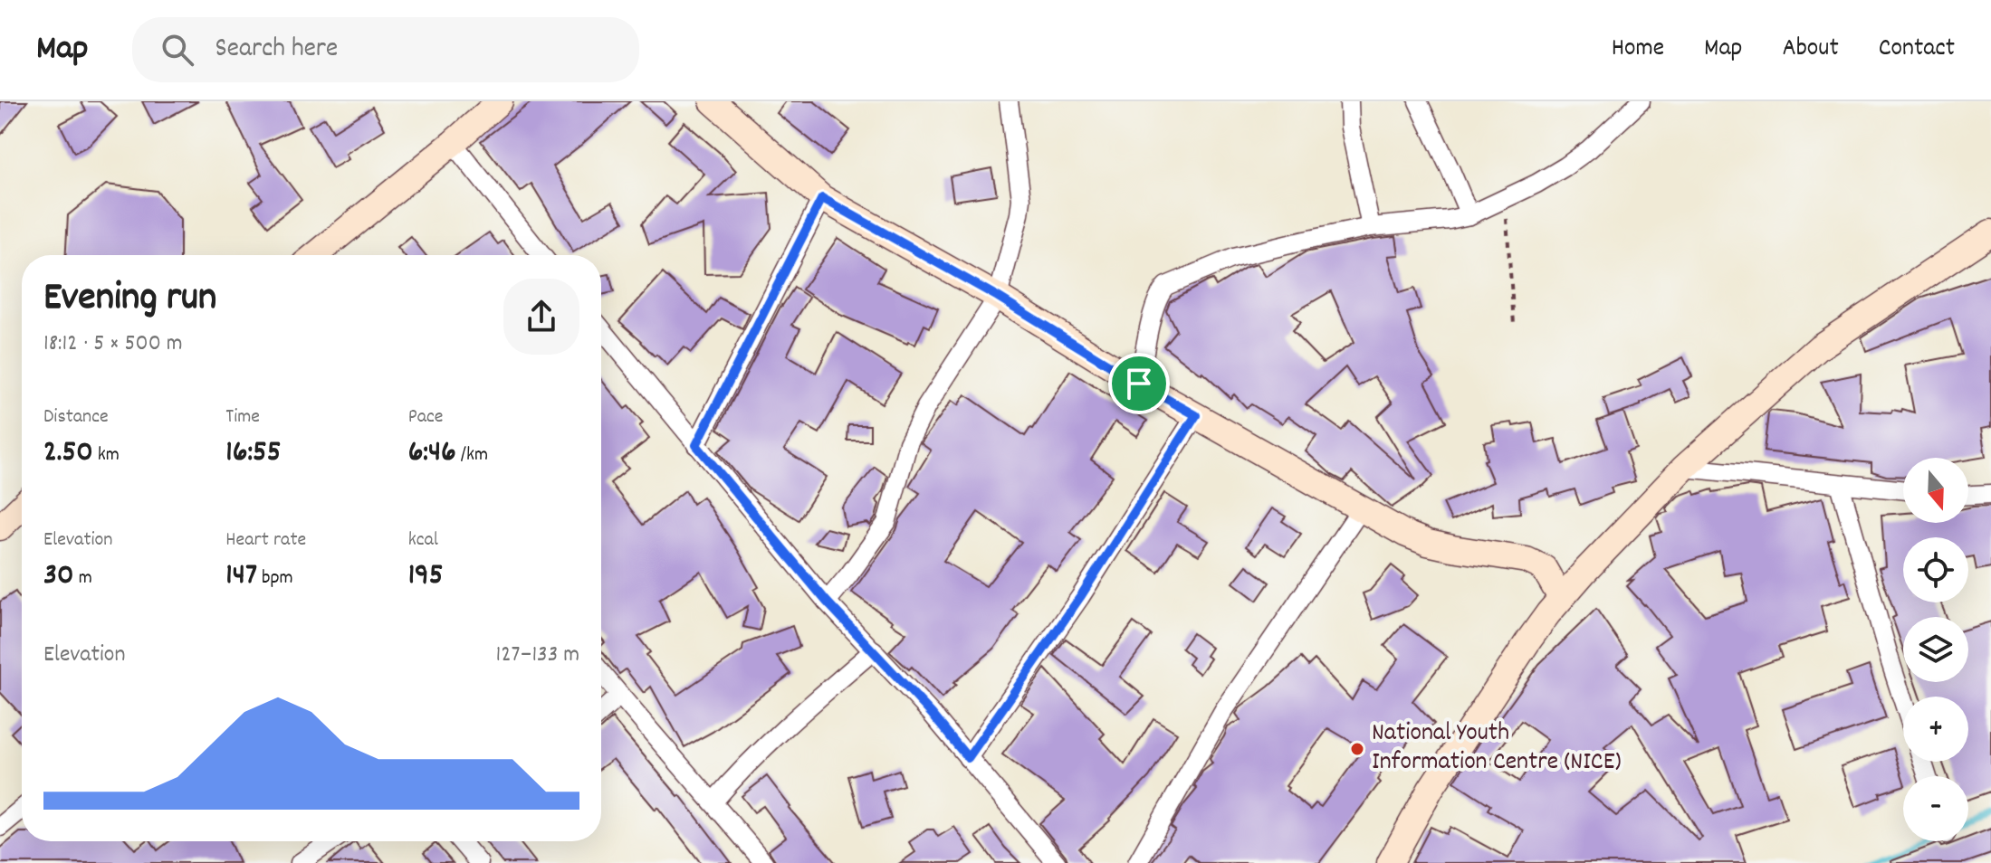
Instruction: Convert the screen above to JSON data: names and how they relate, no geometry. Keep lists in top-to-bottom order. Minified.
{"places":["National Youth Information Centre (NICE)"],"north":"bottom","page":{"header":"Map","search":"Search here","nav":["Home","Map","About","Contact"],"heading":["Evening run","18:12 · 5 × 500 m"],"stats":[["Distance","2.50 km"],["Time","16:55"],["Pace","6:46 /km"],["Elevation","30 m"],["Heart rate","147 bpm"],["kcal","195"]],"map_buttons":["+","−"],"chart":["Elevation","127–133 m"]}}
